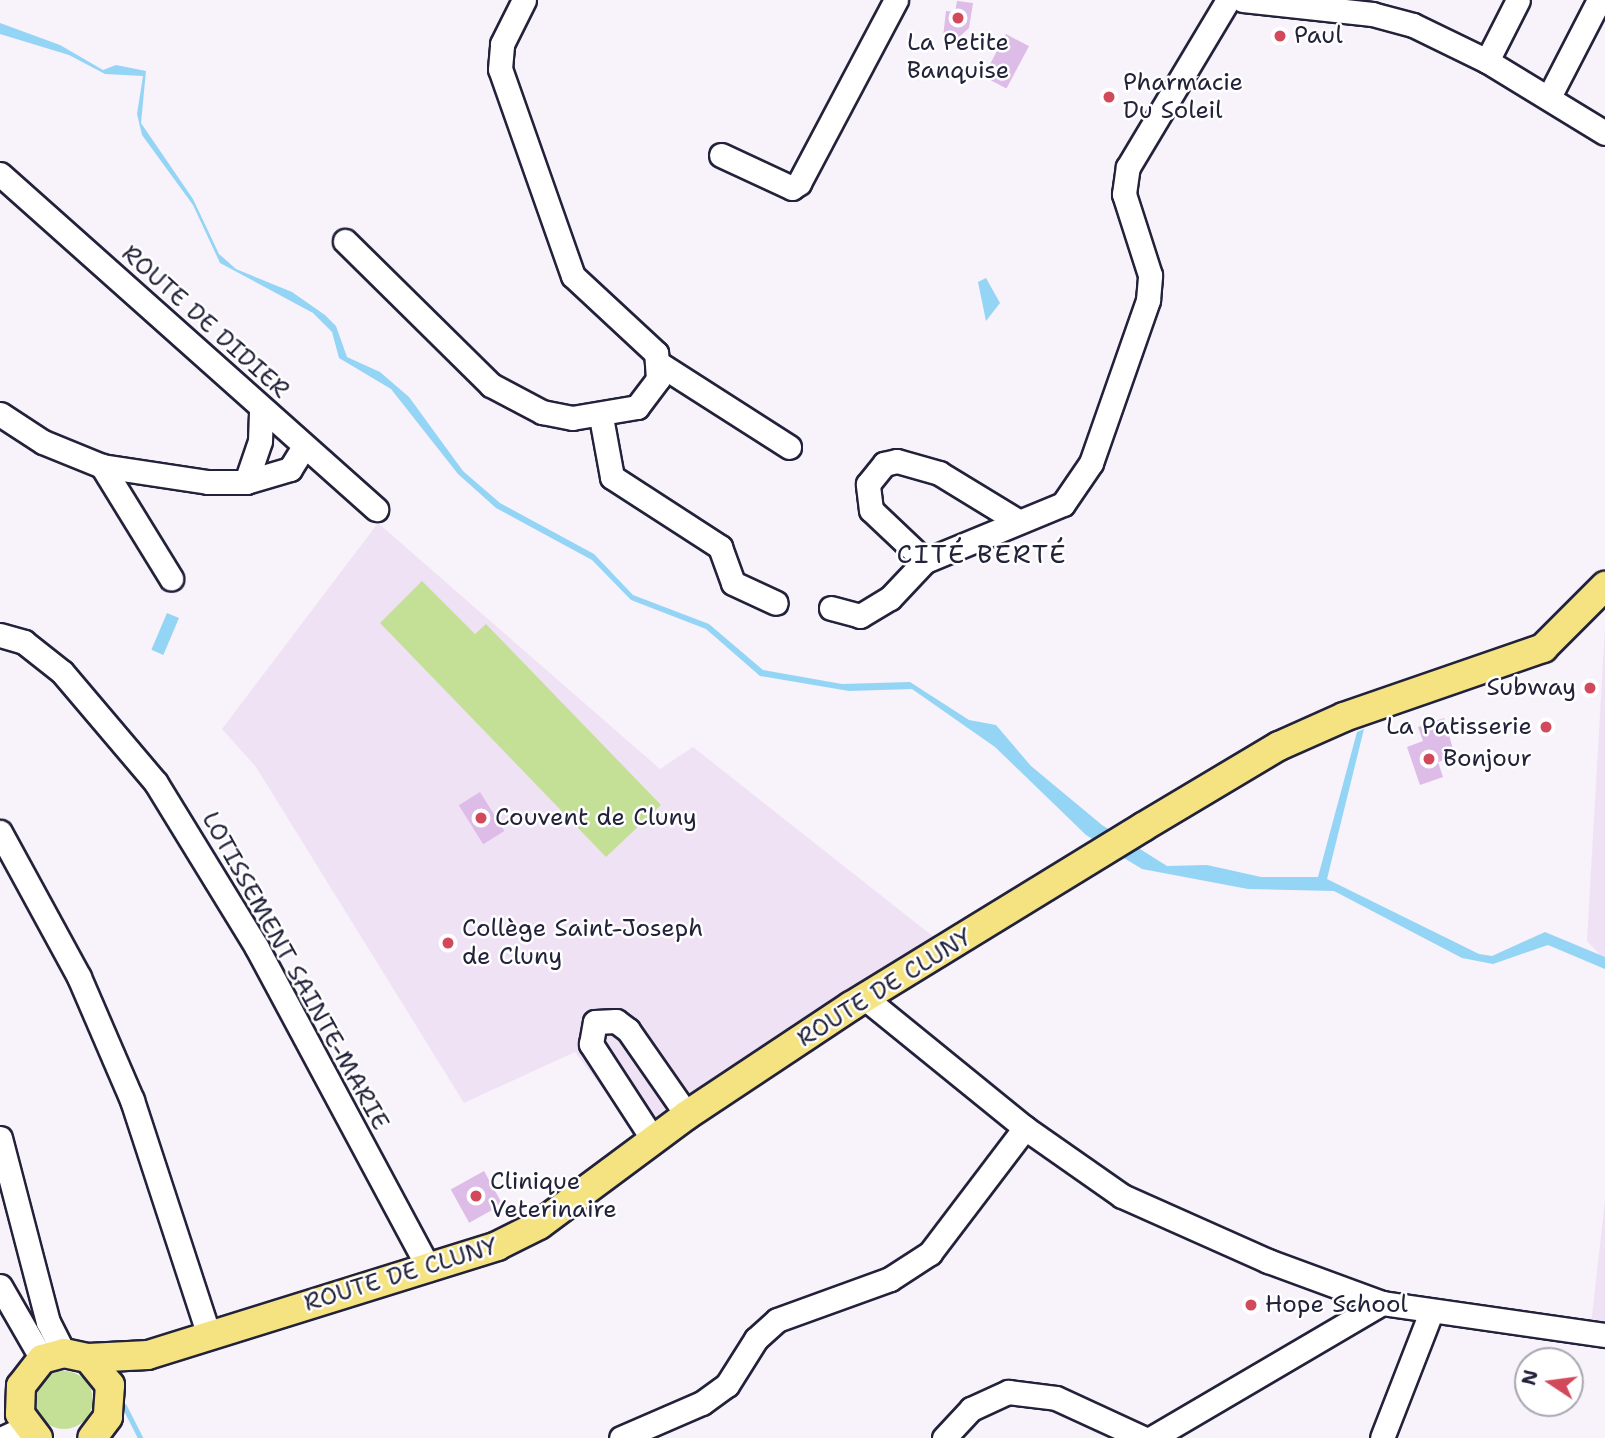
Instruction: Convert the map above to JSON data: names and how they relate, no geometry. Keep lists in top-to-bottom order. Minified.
{"streets":{"main road":["ROUTE DE CLUNY"],"street":["ROUTE DE DIDIER","LOTISSEMENT SAINTE-MARIE"]},"crossings":[["LOTISSEMENT SAINTE-MARIE","ROUTE DE CLUNY"]],"districts":["CITÉ BERTÉ"],"places":["La Petite Banquise","Paul","Pharmacie Du Soleil","Subway","La Patisserie","Bonjour","Couvent de Cluny","Collège Saint-Joseph de Cluny","Clinique Veterinaire","Hope School"],"north":"left"}
